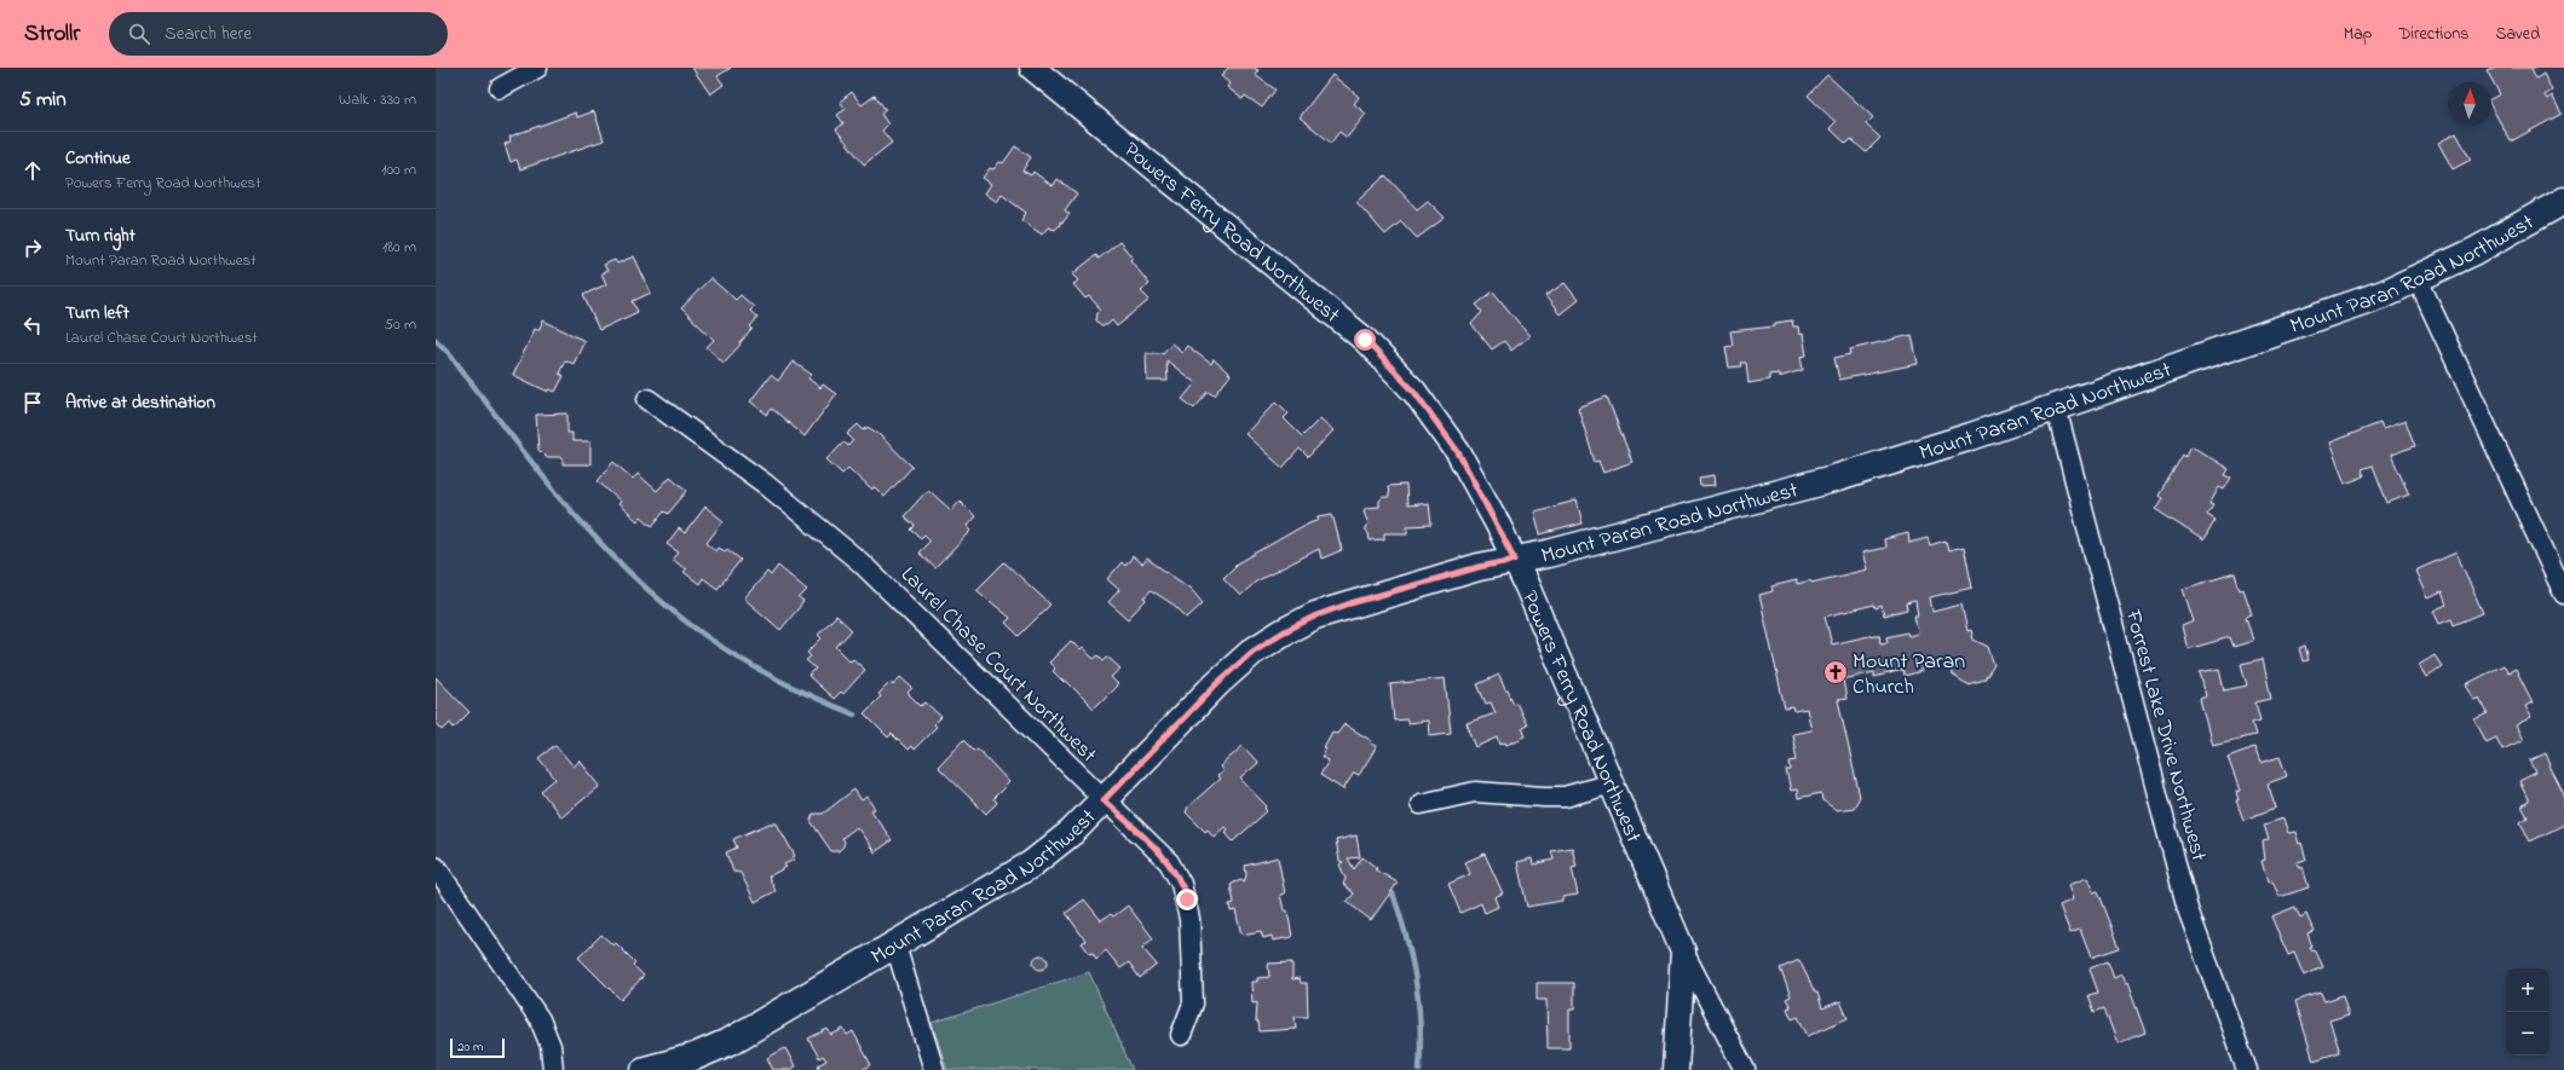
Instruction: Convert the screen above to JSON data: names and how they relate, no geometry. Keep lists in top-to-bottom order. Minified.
{"streets":{"main road":["Mount Paran Road Northwest"],"street":["Powers Ferry Road Northwest","Laurel Chase Court Northwest","Forrest Lake Drive Northwest"]},"crossings":[["Powers Ferry Road Northwest","Mount Paran Road Northwest"],["Mount Paran Road Northwest","Laurel Chase Court Northwest"],["Mount Paran Road Northwest","Forrest Lake Drive Northwest"]],"places":{"church":["Mount Paran Church"]},"scale_bar":"20 m","north":"top","page":{"header":"Strollr","search":"Search here","nav":["Map","Directions","Saved"],"heading":["5 min","Walk · 330 m"],"list":[["Continue","Powers Ferry Road Northwest","100 m"],["Turn right","Mount Paran Road Northwest","180 m"],["Turn left","Laurel Chase Court Northwest","50 m"],"Arrive at destination"],"map_buttons":["+","−"],"scale":"20 m"}}
